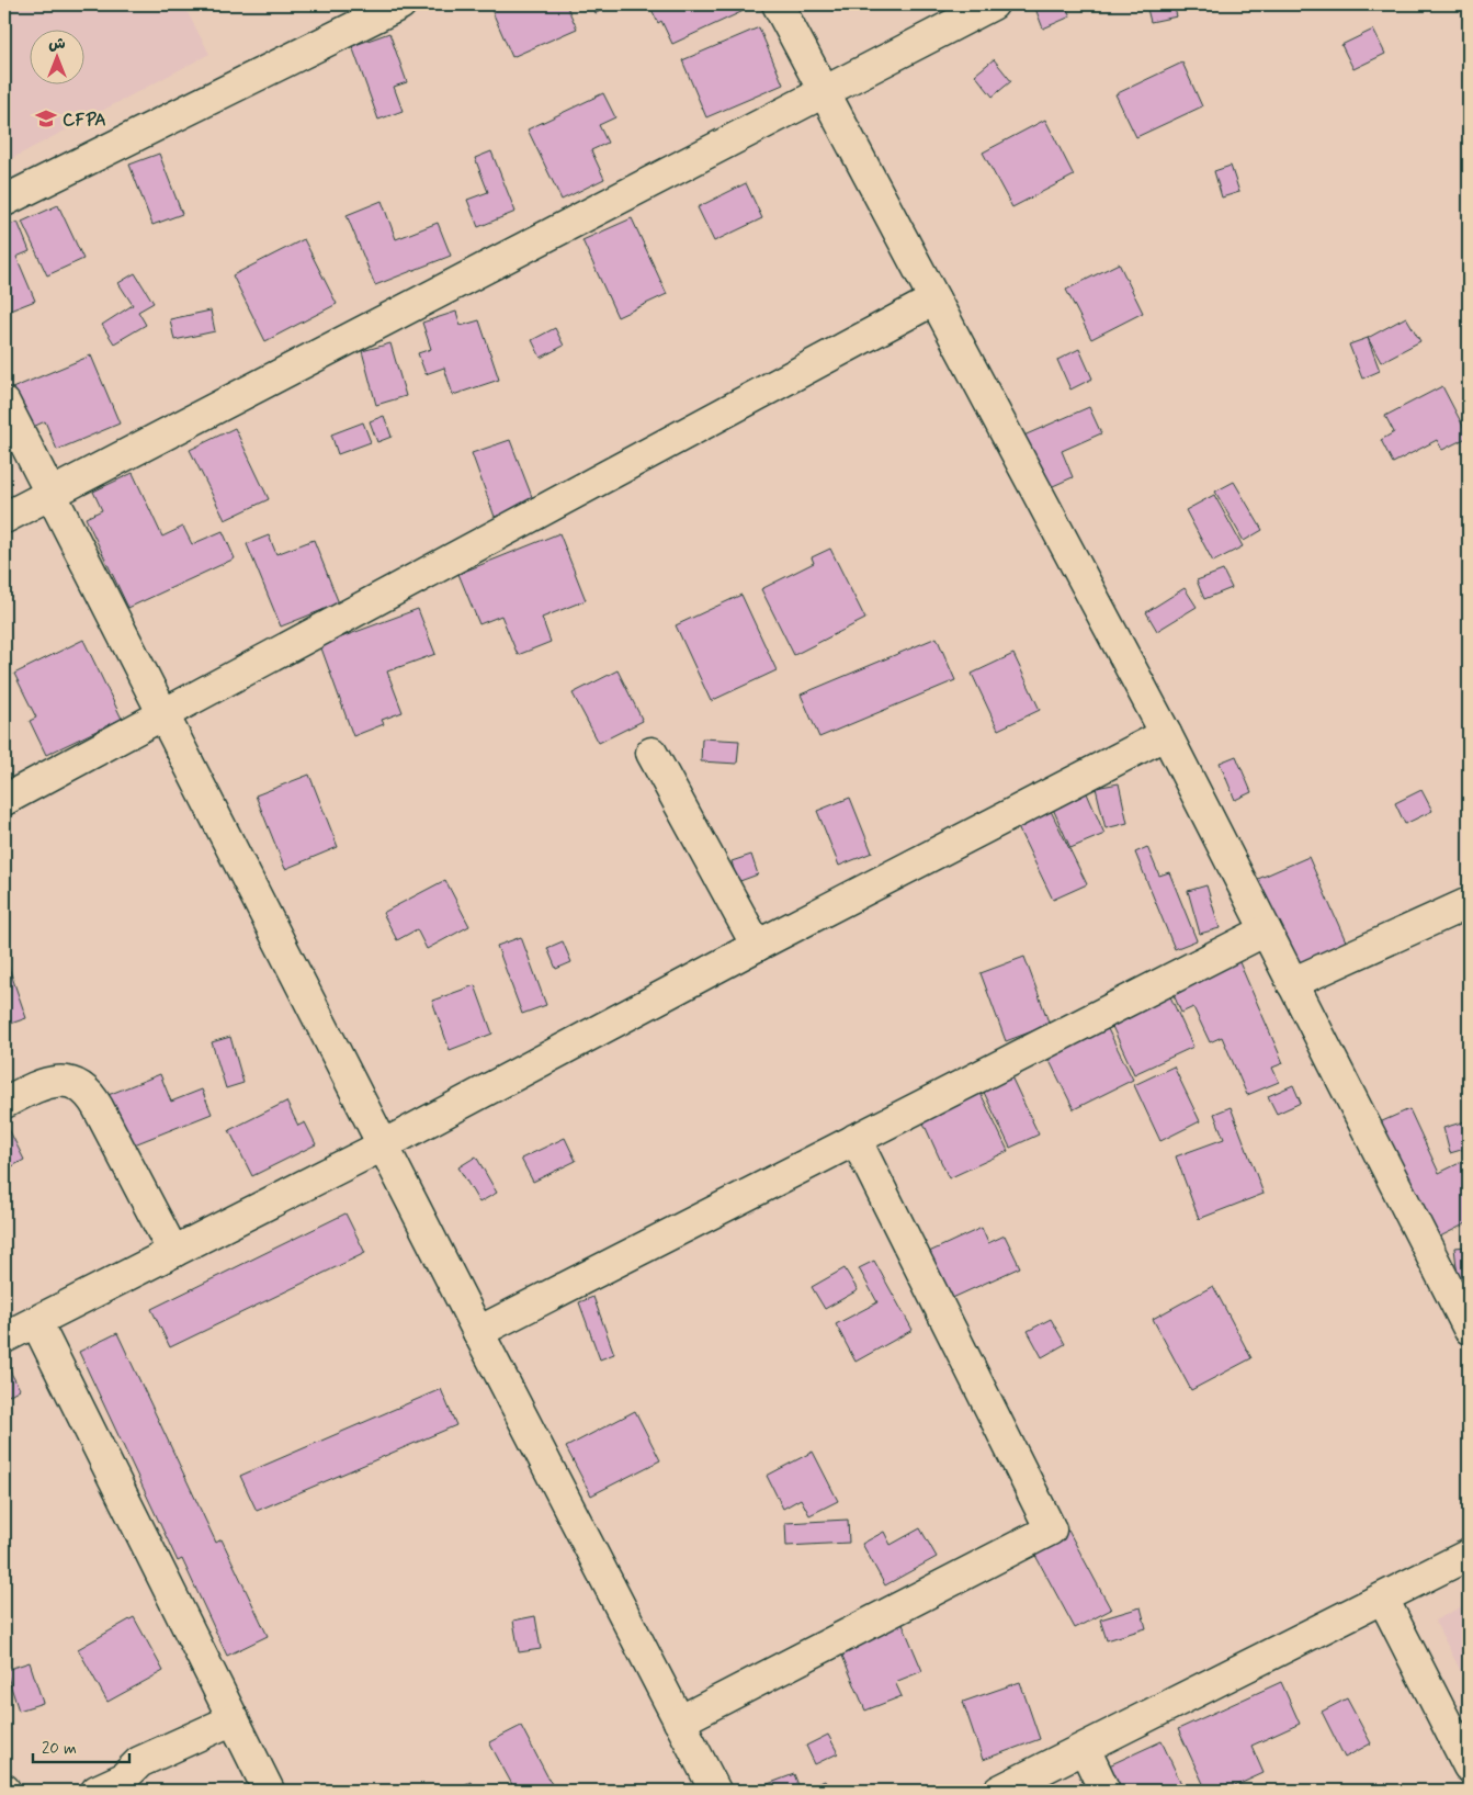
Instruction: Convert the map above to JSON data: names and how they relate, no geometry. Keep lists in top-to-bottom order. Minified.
{"places":{"school or university":["CFPA"]},"scale_bar":"20 m","north":"top"}
